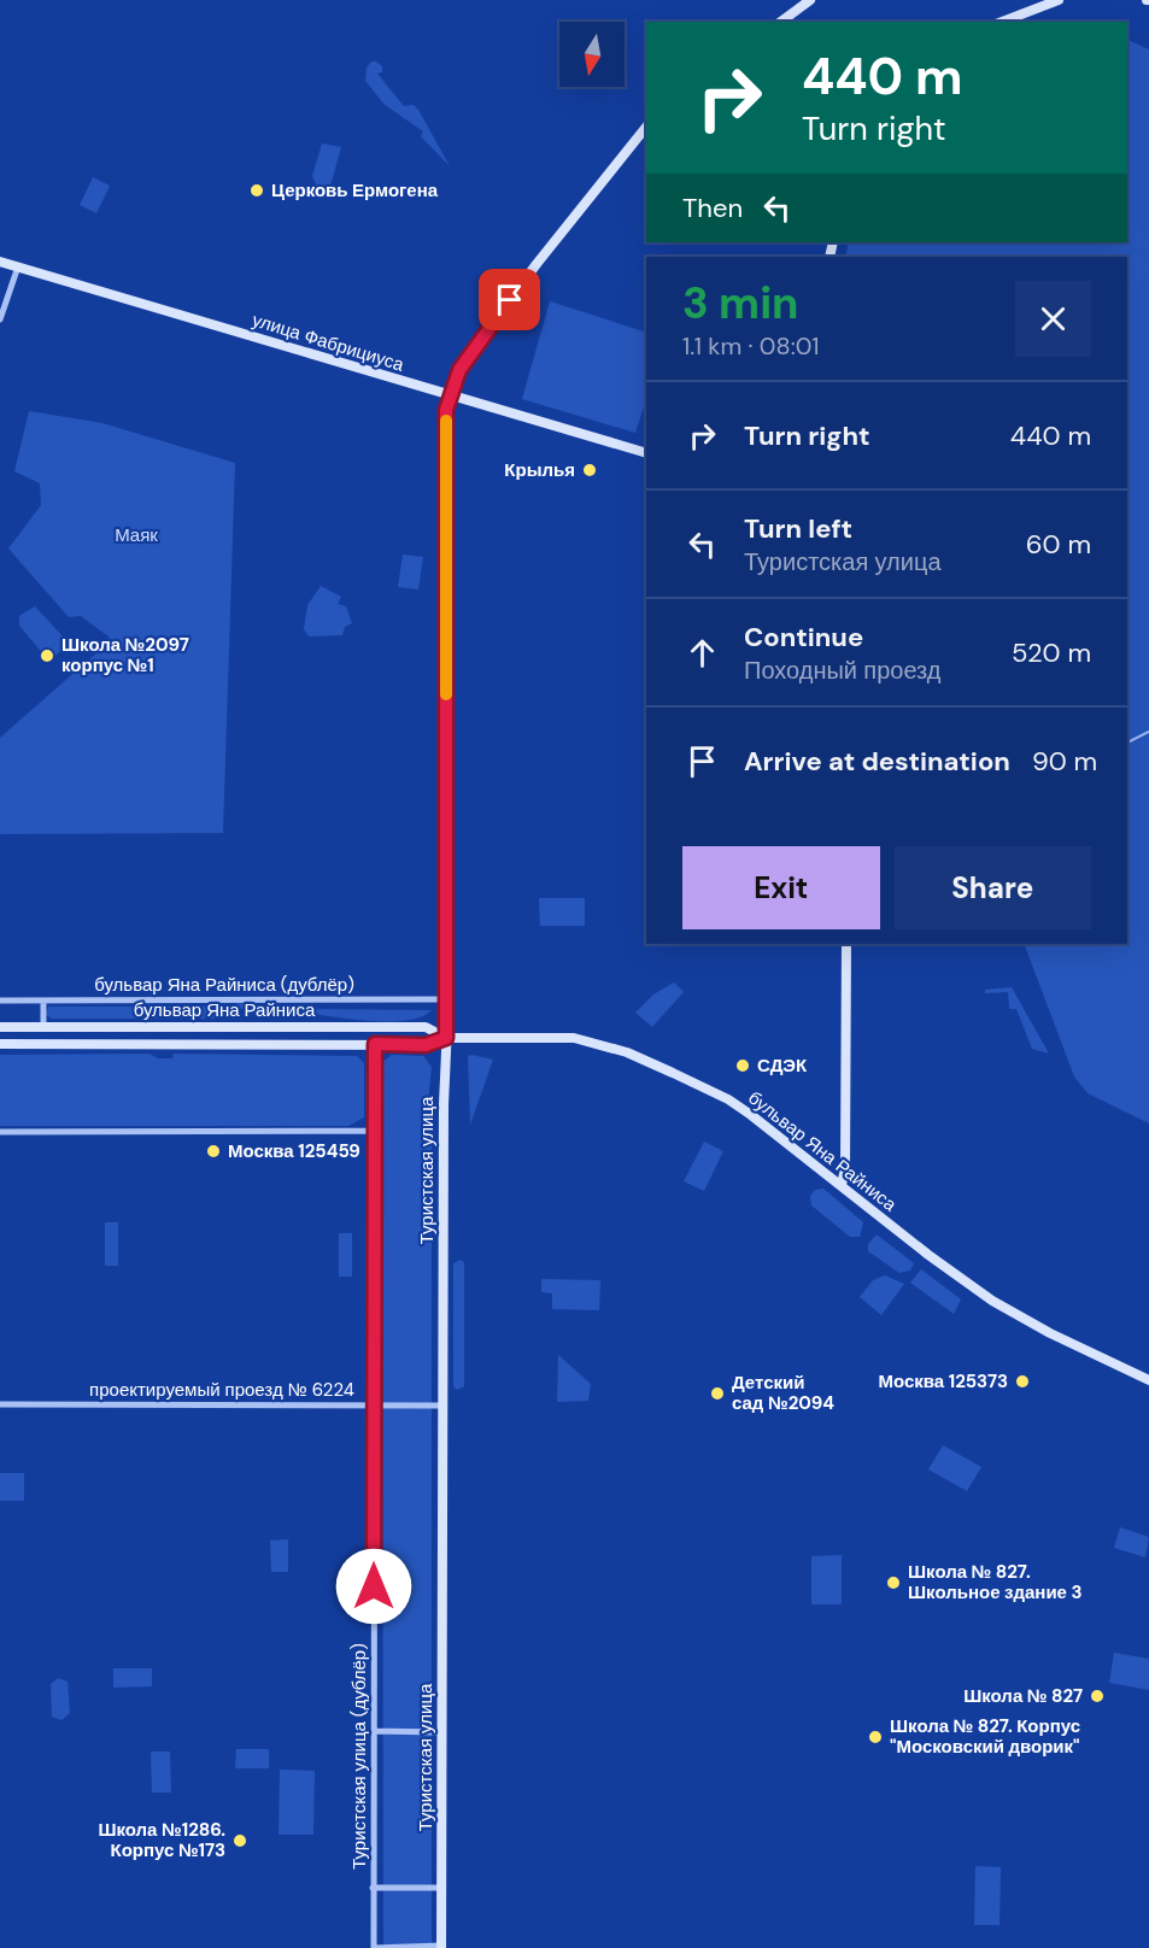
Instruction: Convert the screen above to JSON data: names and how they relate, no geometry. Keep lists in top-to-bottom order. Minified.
{"streets":{"main road":["улица Фабрициуса","бульвар Яна Райниса","Туристская улица"],"street":["бульвар Яна Райниса (дублёр)","проектируемый проезд № 6224","Туристская улица (дублёр)"]},"crossings":[["улица Фабрициуса","Туристская улица"],["бульвар Яна Райниса (дублёр)","Туристская улица"],["бульвар Яна Райниса","Туристская улица"],["бульвар Яна Райниса","Туристская улица (дублёр)"],["Туристская улица","проектируемый проезд № 6224"],["проектируемый проезд № 6224","Туристская улица (дублёр)"]],"parks":["Маяк"],"places":["Церковь Ермогена","Крылья","Школа №2097 корпус №1","СДЭК","Москва 125459","Москва 125373","Детский сад №2094","Школа № 827. Школьное здание 3","Школа № 827","Школа № 827. Корпус \"Московский дворик\"","Школа №1286. Корпус №173"],"north":"bottom","page":{"turn":["440 m","Turn right"],"then":"Then","heading":["3 min","1.1 km · 08:01"],"list":[{"name":"Turn right","value":"440 m"},{"name":"Turn left","note":"Туристская улица","value":"60 m"},{"name":"Continue","note":"Походный проезд","value":"520 m"},{"name":"Arrive at destination","value":"90 m"}],"buttons":["Exit","Share"]}}
